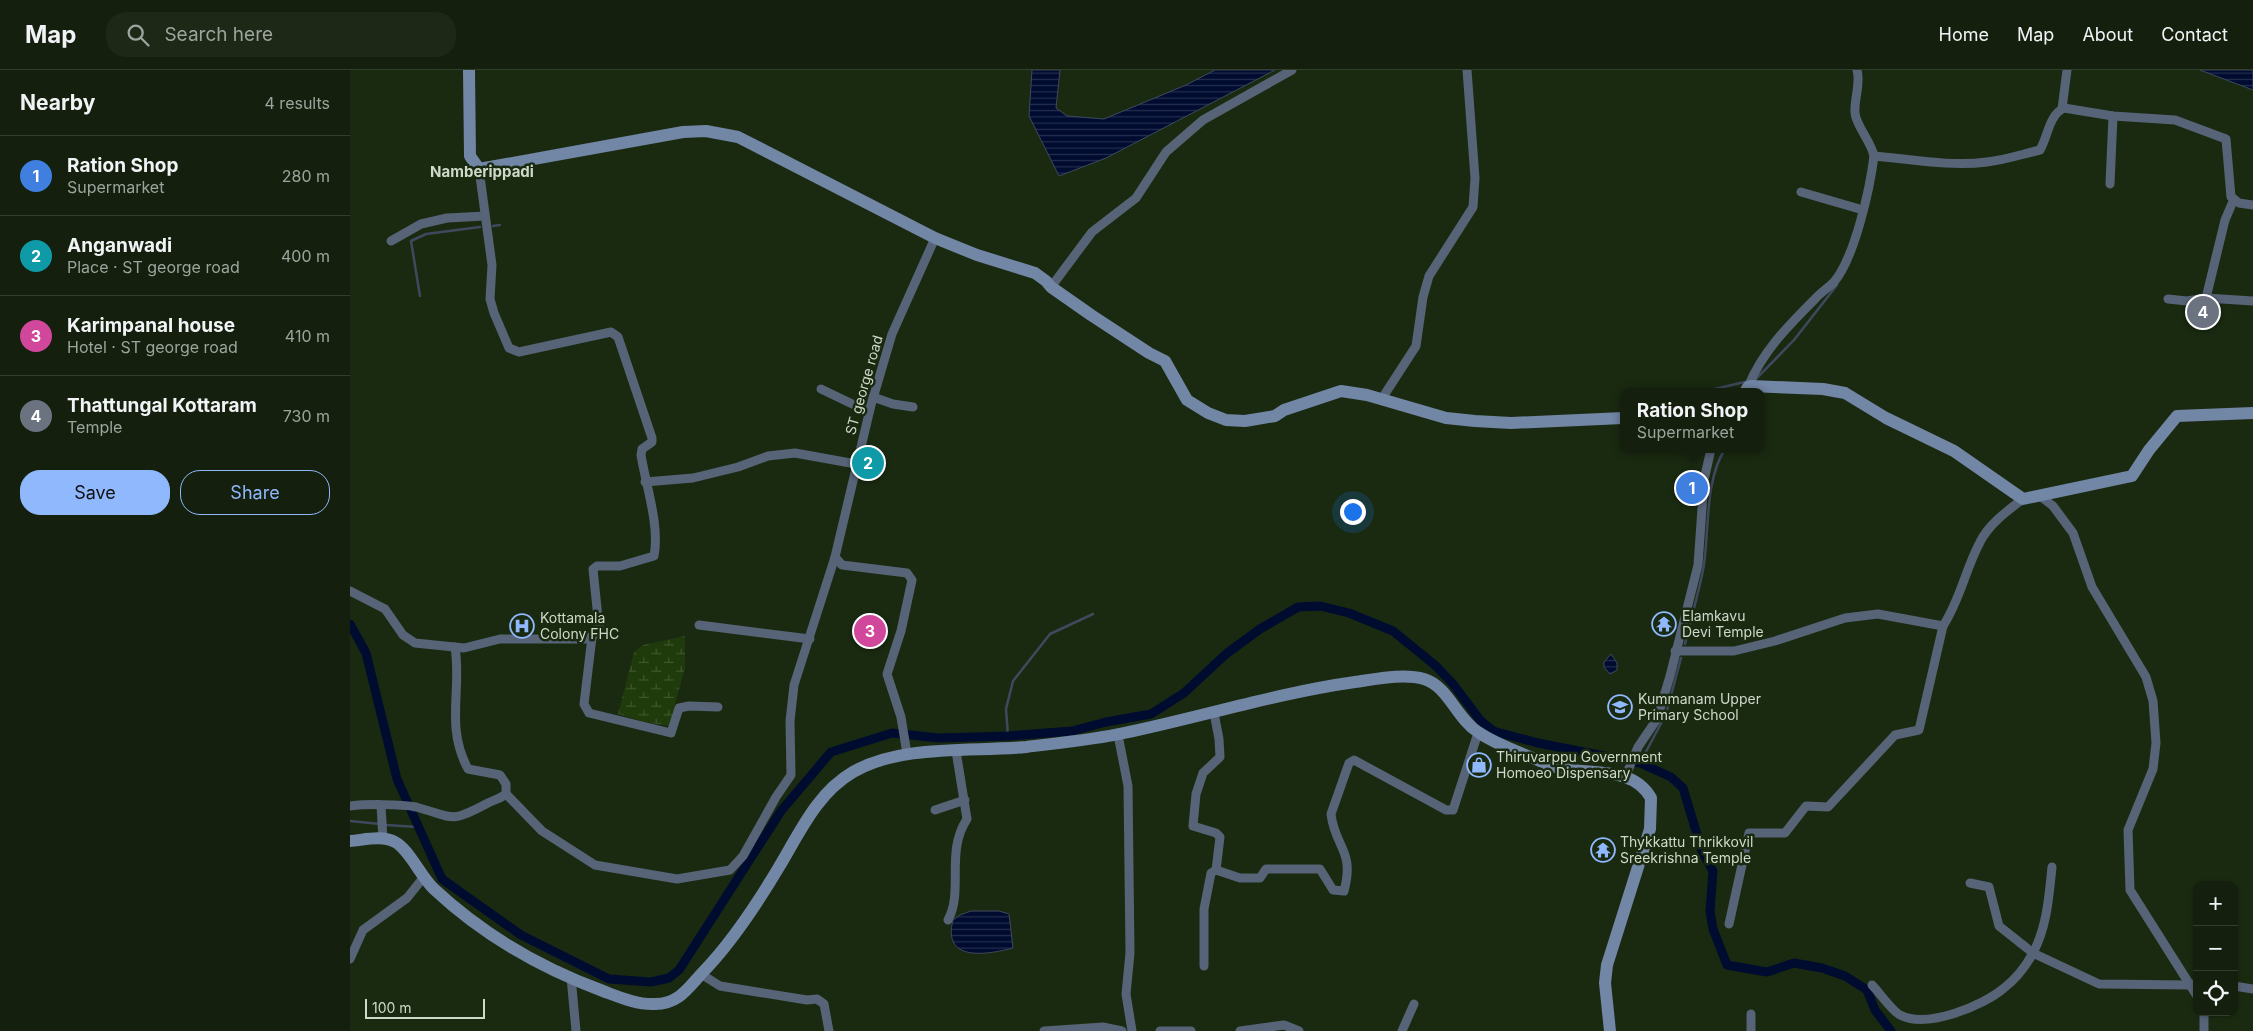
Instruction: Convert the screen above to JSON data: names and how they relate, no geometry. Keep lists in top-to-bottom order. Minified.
{"streets":{"street":["ST george road"]},"districts":["Namberippadi"],"places":{"temple":["Elamkavu Devi Temple","Thykkattu Thrikkovil Sreekrishna Temple"],"hospital":["Kottamala Colony FHC"],"school or university":["Kummanam Upper Primary School"],"shop":["Thiruvarppu Government Homoeo Dispensary"]},"scale_bar":"100 m","page":{"header":"Map","search":"Search here","nav":["Home","Map","About","Contact"],"heading":["Nearby","4 results"],"list":[{"mark":"1","name":"Ration Shop","note":"Supermarket","value":"280 m"},{"mark":"2","name":"Anganwadi","note":"Place · ST george road","value":"400 m"},{"mark":"3","name":"Karimpanal house","note":"Hotel · ST george road","value":"410 m"},{"mark":"4","name":"Thattungal Kottaram","note":"Temple","value":"730 m"}],"pins":["4","2","1","3"],"popup":["Ration Shop","Supermarket"],"buttons":["Save","Share"],"map_buttons":["+","−"],"scale":"100 m"}}
